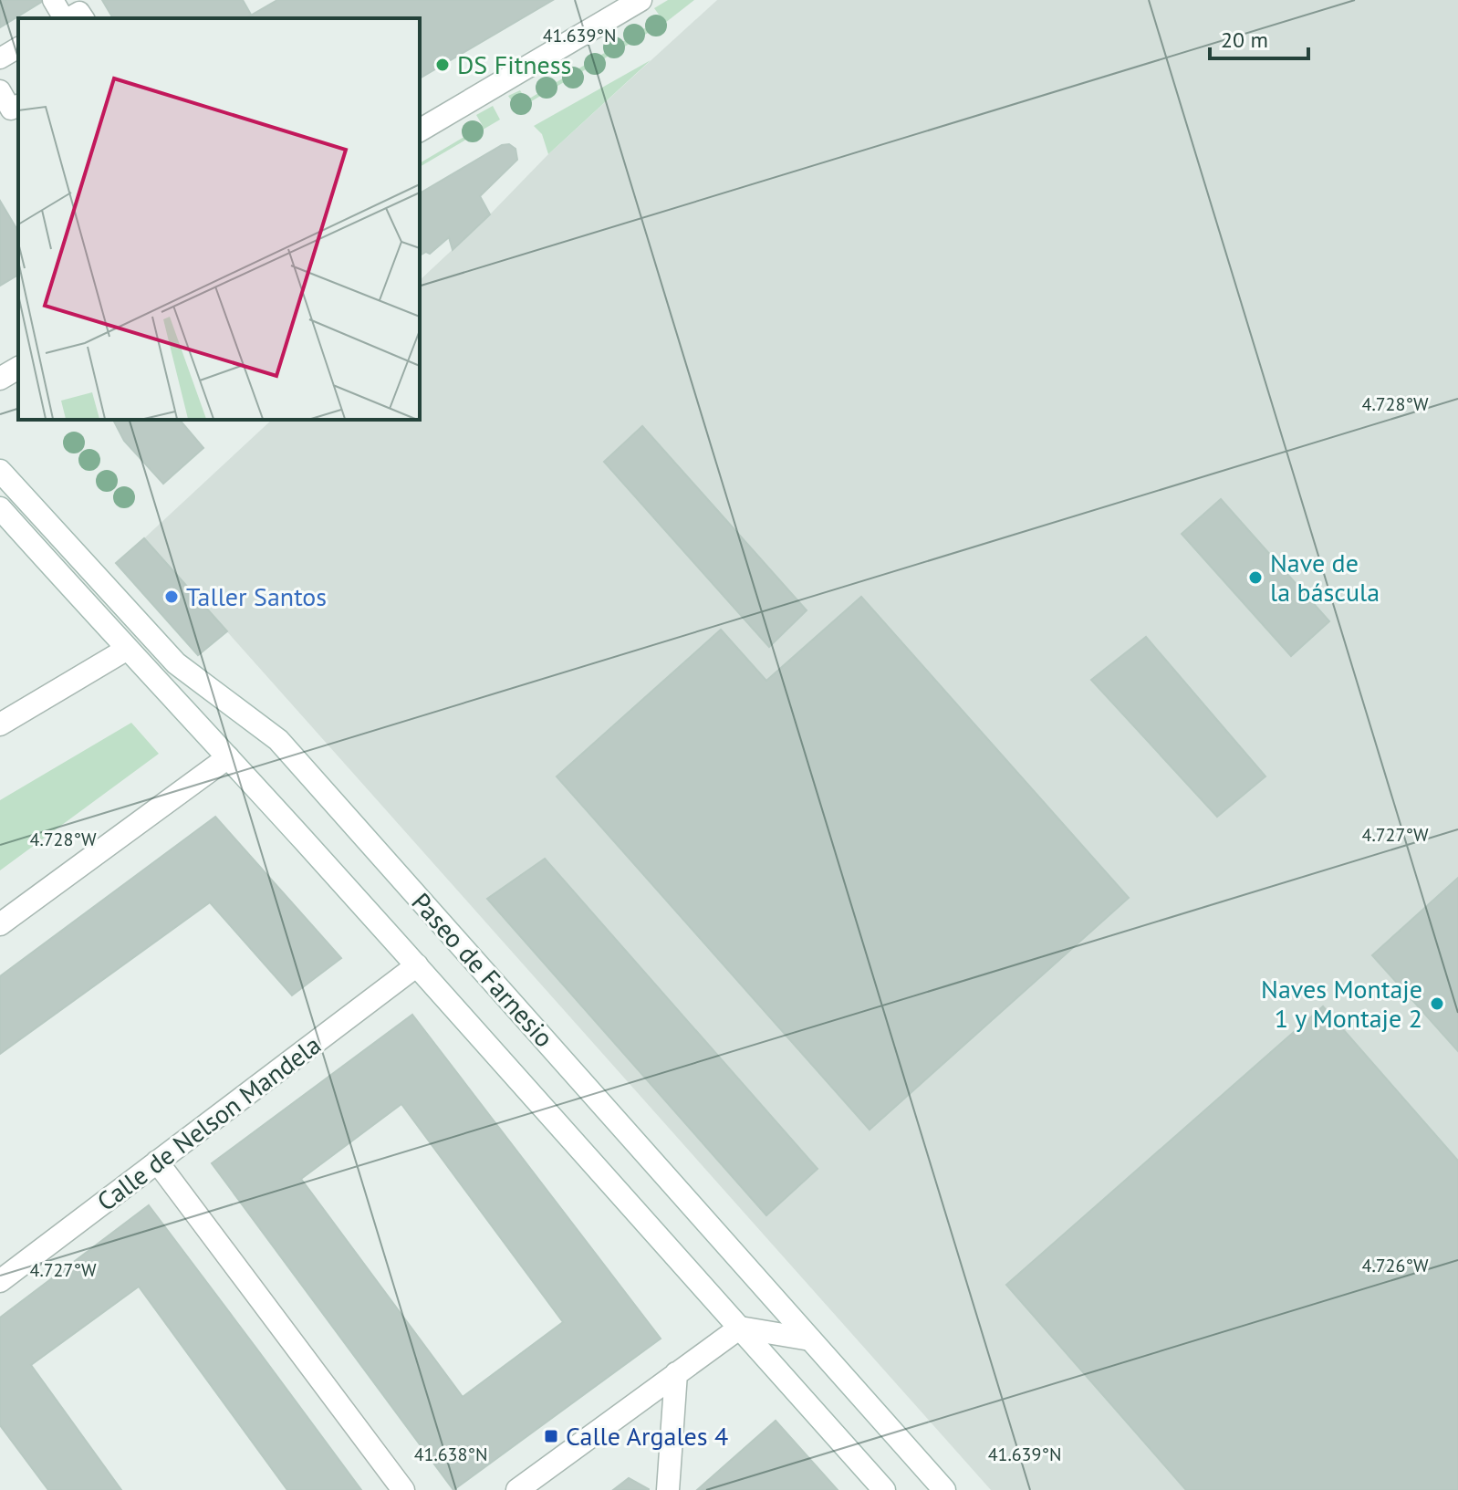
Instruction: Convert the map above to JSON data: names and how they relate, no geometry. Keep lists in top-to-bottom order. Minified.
{"streets":{"main road":["Paseo de Farnesio","Calle de Nelson Mandela"]},"crossings":[["Paseo de Farnesio","Calle de Nelson Mandela"]],"places":{"other":["DS Fitness","Nave de la báscula","Taller Santos","Naves Montaje 1 y Montaje 2"],"transit":["Calle Argales 4"]},"scale_bar":"20 m","coordinates":["41.639°N","4.728°W","4.727°W","4.726°W","41.638°N"]}
